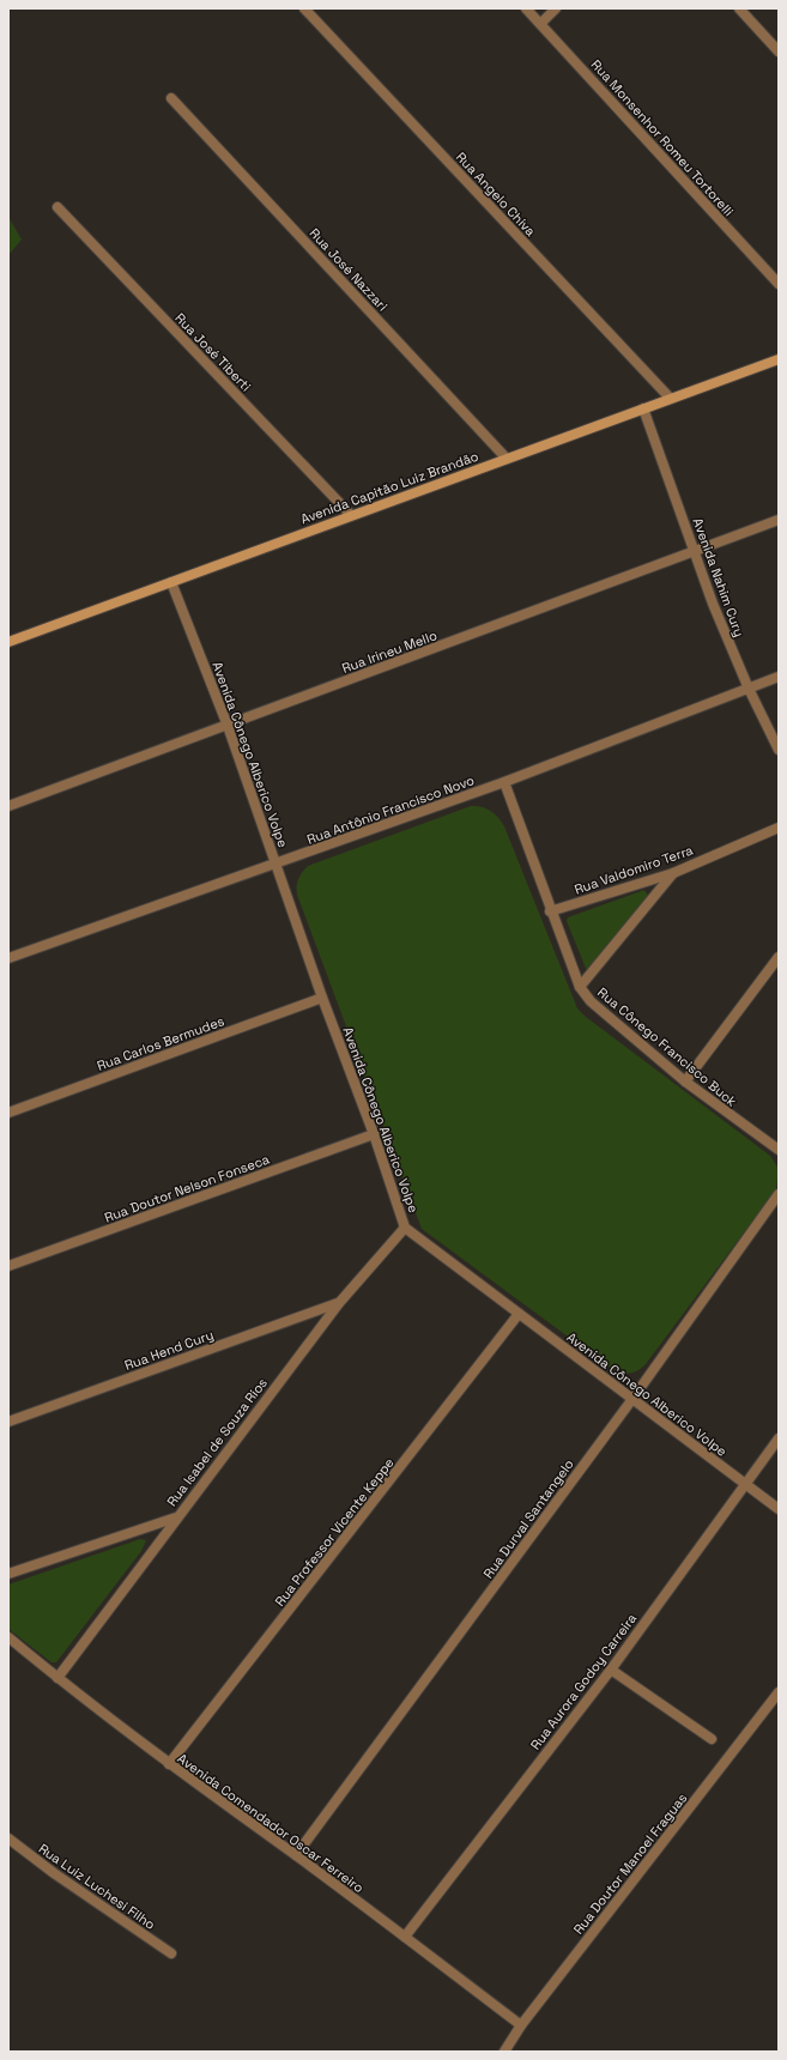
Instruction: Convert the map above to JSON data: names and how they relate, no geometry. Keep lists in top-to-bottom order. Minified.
{"streets":{"main road":["Avenida Capitão Luiz Brandão"],"street":["Rua Monsenhor Romeu Tortorelli","Rua Angelo Chiva","Rua José Nazzari","Rua José Tiberti","Avenida Nahim Cury","Rua Irineu Mello","Avenida Cônego Alberico Volpe","Rua Antônio Francisco Novo","Rua Valdomiro Terra","Rua Carlos Bermudes","Rua Cônego Francisco Buck","Rua Doutor Nelson Fonseca","Rua Hend Cury","Rua Isabel de Souza Rios","Rua Durval Santangelo","Rua Professor Vicente Keppe","Rua Aurora Godoy Carreira","Avenida Comendador Oscar Ferreiro","Rua Doutor Manoel Fraguas","Rua Luiz Luchesi Filho"]},"crossings":[["Rua Angelo Chiva","Avenida Capitão Luiz Brandão"],["Rua José Nazzari","Avenida Capitão Luiz Brandão"],["Rua José Tiberti","Avenida Capitão Luiz Brandão"],["Avenida Capitão Luiz Brandão","Avenida Nahim Cury"],["Avenida Capitão Luiz Brandão","Avenida Cônego Alberico Volpe"],["Avenida Nahim Cury","Rua Irineu Mello"],["Avenida Nahim Cury","Rua Antônio Francisco Novo"],["Rua Irineu Mello","Avenida Cônego Alberico Volpe"],["Avenida Cônego Alberico Volpe","Rua Antônio Francisco Novo"],["Avenida Cônego Alberico Volpe","Rua Carlos Bermudes"],["Avenida Cônego Alberico Volpe","Rua Doutor Nelson Fonseca"],["Avenida Cônego Alberico Volpe","Rua Isabel de Souza Rios"],["Avenida Cônego Alberico Volpe","Rua Durval Santangelo"],["Avenida Cônego Alberico Volpe","Rua Professor Vicente Keppe"],["Avenida Cônego Alberico Volpe","Rua Aurora Godoy Carreira"],["Rua Antônio Francisco Novo","Rua Cônego Francisco Buck"],["Rua Valdomiro Terra","Rua Cônego Francisco Buck"],["Rua Hend Cury","Rua Isabel de Souza Rios"],["Rua Isabel de Souza Rios","Avenida Comendador Oscar Ferreiro"],["Rua Durval Santangelo","Avenida Comendador Oscar Ferreiro"],["Rua Professor Vicente Keppe","Avenida Comendador Oscar Ferreiro"],["Rua Aurora Godoy Carreira","Avenida Comendador Oscar Ferreiro"],["Avenida Comendador Oscar Ferreiro","Rua Doutor Manoel Fraguas"]]}
